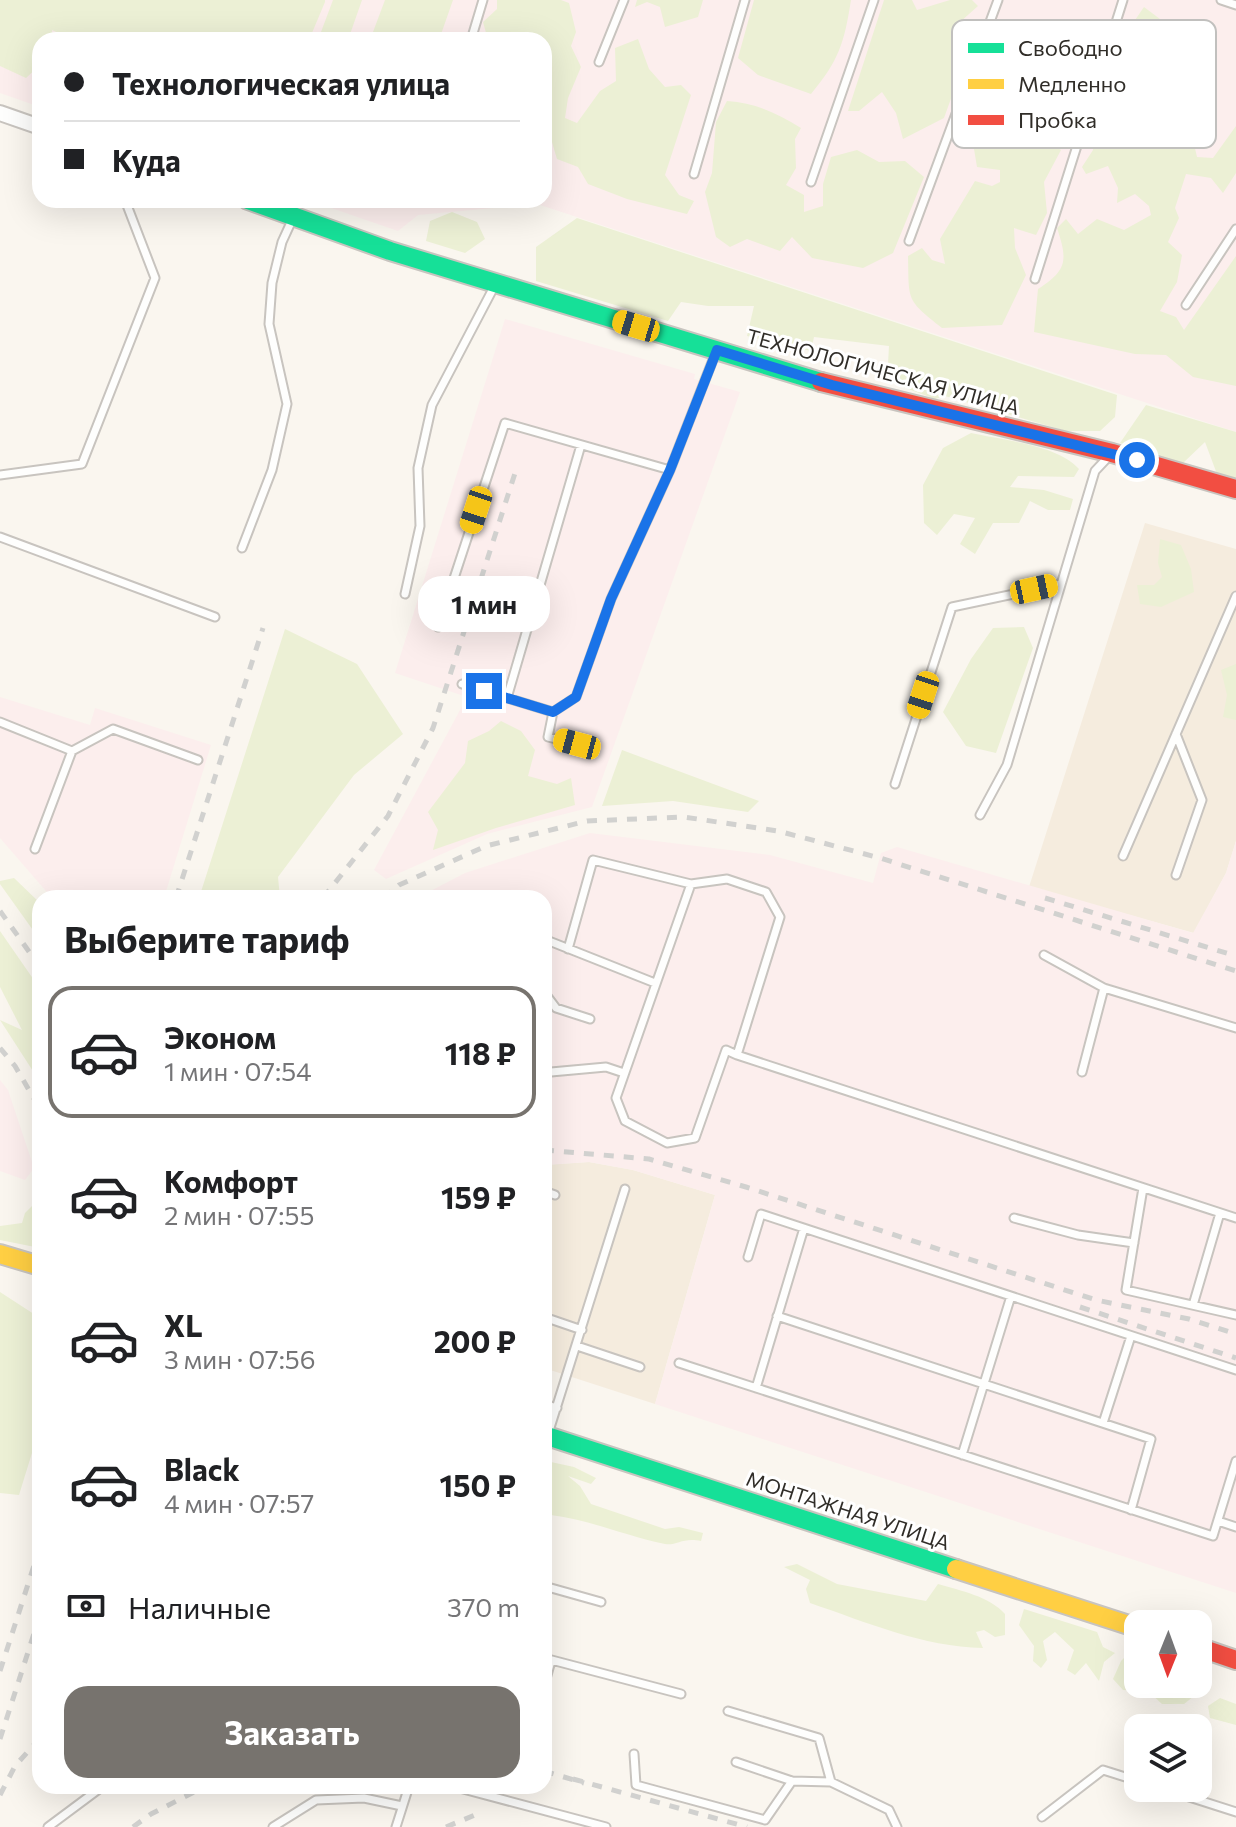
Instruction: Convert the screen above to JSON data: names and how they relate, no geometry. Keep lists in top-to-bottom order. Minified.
{"streets":{"street":["ТЕХНОЛОГИЧЕСКАЯ УЛИЦА","МОНТАЖНАЯ УЛИЦА"]},"legend":["Свободно","Медленно","Пробка"],"north":"bottom","page":{"banner":["Технологическая улица","Куда"],"bubble":"1 мин","heading":"Выберите тариф","list":[{"name":"Эконом","note":"1 мин · 07:54","value":"118 ₽"},{"name":"Комфорт","note":"2 мин · 07:55","value":"159 ₽"},{"name":"XL","note":"3 мин · 07:56","value":"200 ₽"},{"name":"Black","note":"4 мин · 07:57","value":"150 ₽"}],"pay":["Наличные","370 m"],"buttons":"Заказать"}}
